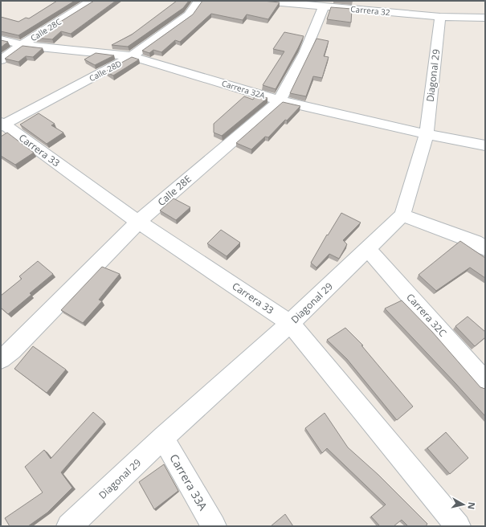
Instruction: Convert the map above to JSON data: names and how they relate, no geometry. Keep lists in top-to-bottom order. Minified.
{"streets":{"street":["Carrera 32","Calle 28C","Calle 28D","Diagonal 29","Carrera 32A","Carrera 33","Calle 28E","Carrera 32C","Carrera 33A"]},"crossings":[["Carrera 32","Diagonal 29"],["Carrera 32","Calle 28E"],["Calle 28C","Carrera 32A"],["Calle 28D","Carrera 32A"],["Calle 28D","Carrera 33"],["Diagonal 29","Carrera 32A"],["Diagonal 29","Carrera 33"],["Diagonal 29","Carrera 32C"],["Diagonal 29","Carrera 33A"],["Carrera 32A","Calle 28E"],["Carrera 33","Calle 28E"]],"north":"right"}
